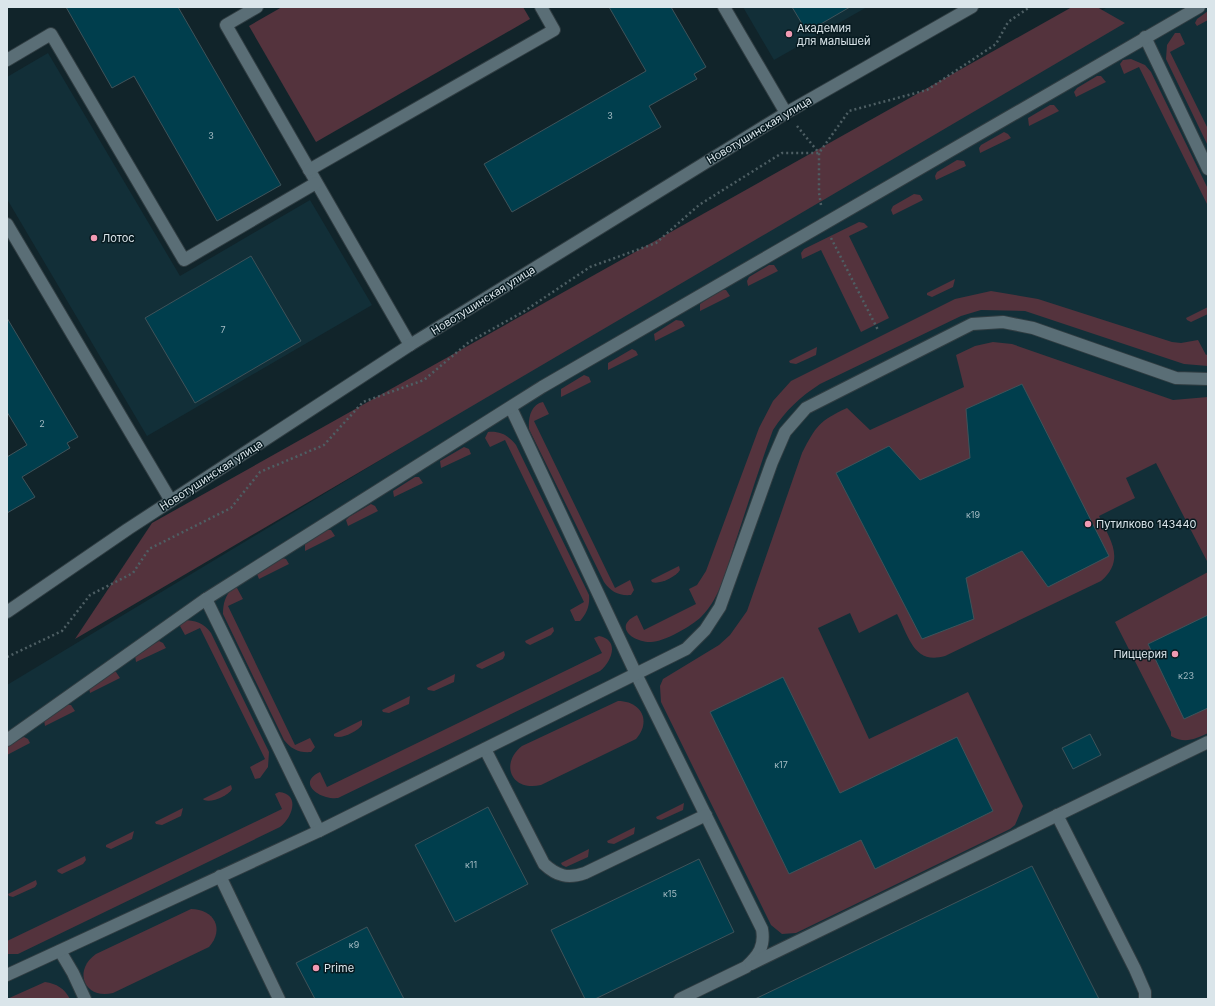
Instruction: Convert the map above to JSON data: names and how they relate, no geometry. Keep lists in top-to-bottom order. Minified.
{"streets":{"street":["Новотушинская улица"]},"places":["Академия для малышей","Лотос","Путилково 143440","Пиццерия","Prime"],"house_numbers":["3","3","7","2","к19","к23","к17","к11","к15","к9"]}
